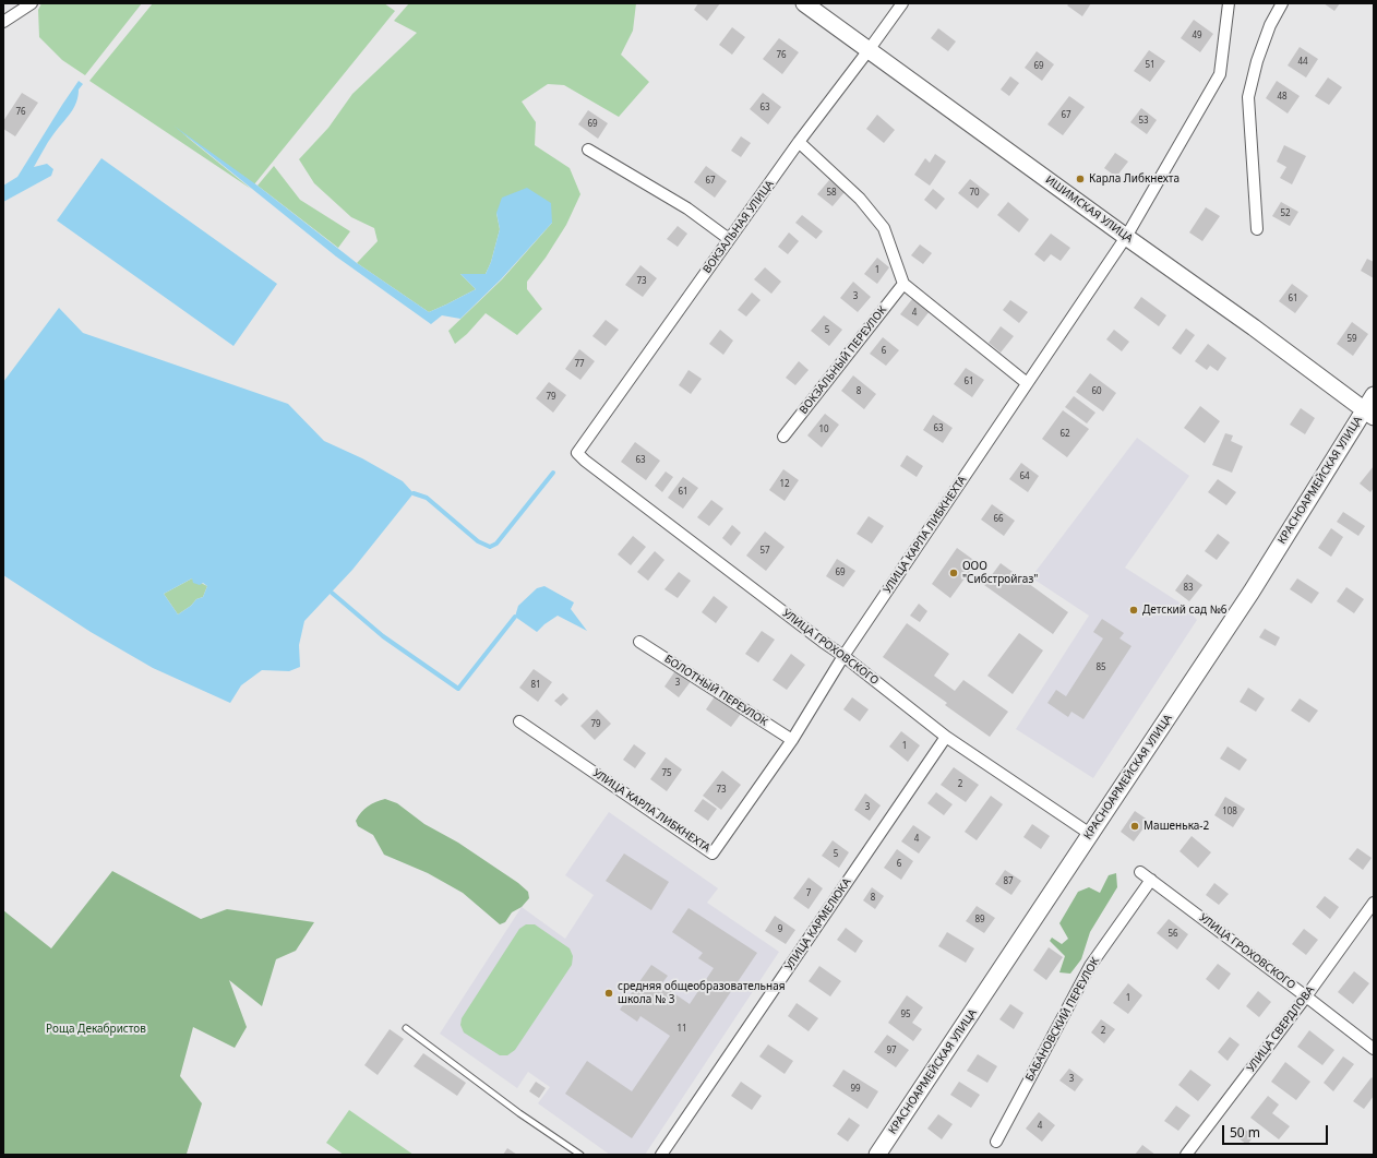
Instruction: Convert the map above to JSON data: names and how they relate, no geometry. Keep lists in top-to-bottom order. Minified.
{"streets":{"main road":["ИШИМСКАЯ УЛИЦА","КРАСНОАРМЕЙСКАЯ УЛИЦА"],"street":["ВОКЗАЛЬНАЯ УЛИЦА","ВОКЗАЛЬНЫЙ ПЕРЕУЛОК","УЛИЦА КАРЛА ЛИБКНЕХТА","УЛИЦА ГРОХОВСКОГО","БОЛОТНЫЙ ПЕРЕУЛОК","УЛИЦА КАРМЕЛЮКА","БАБАНОВСКИЙ ПЕРЕУЛОК","УЛИЦА СВЕРДЛОВА"]},"crossings":[["ИШИМСКАЯ УЛИЦА","ВОКЗАЛЬНАЯ УЛИЦА"],["ИШИМСКАЯ УЛИЦА","КРАСНОАРМЕЙСКАЯ УЛИЦА"],["ИШИМСКАЯ УЛИЦА","УЛИЦА КАРЛА ЛИБКНЕХТА"],["ВОКЗАЛЬНАЯ УЛИЦА","УЛИЦА ГРОХОВСКОГО"],["КРАСНОАРМЕЙСКАЯ УЛИЦА","УЛИЦА ГРОХОВСКОГО"],["УЛИЦА КАРЛА ЛИБКНЕХТА","УЛИЦА ГРОХОВСКОГО"],["УЛИЦА КАРЛА ЛИБКНЕХТА","БОЛОТНЫЙ ПЕРЕУЛОК"],["УЛИЦА ГРОХОВСКОГО","УЛИЦА КАРМЕЛЮКА"],["УЛИЦА ГРОХОВСКОГО","БАБАНОВСКИЙ ПЕРЕУЛОК"],["УЛИЦА ГРОХОВСКОГО","УЛИЦА СВЕРДЛОВА"]],"parks":["Роща Декабристов"],"places":["Карла Либкнехта","ООО \"Сибстройгаз\"","Детский сад №6","Машенька-2","средняя общеобразовательная школа № 3"],"house_numbers":["49","76","44","51","69","48","63","76","67","53","69","67","58","70","52","1","73","3","61","4","5","59","6","77","61","8","60","79","63","10","62","63","64","12","61","66","57","69","83","85","3","81","79","1","75","2","73","3","108","4","5","6","87","7","8","89","9","56","1","95","11","2","97","3","99","4"],"scale_bar":"50 m"}
